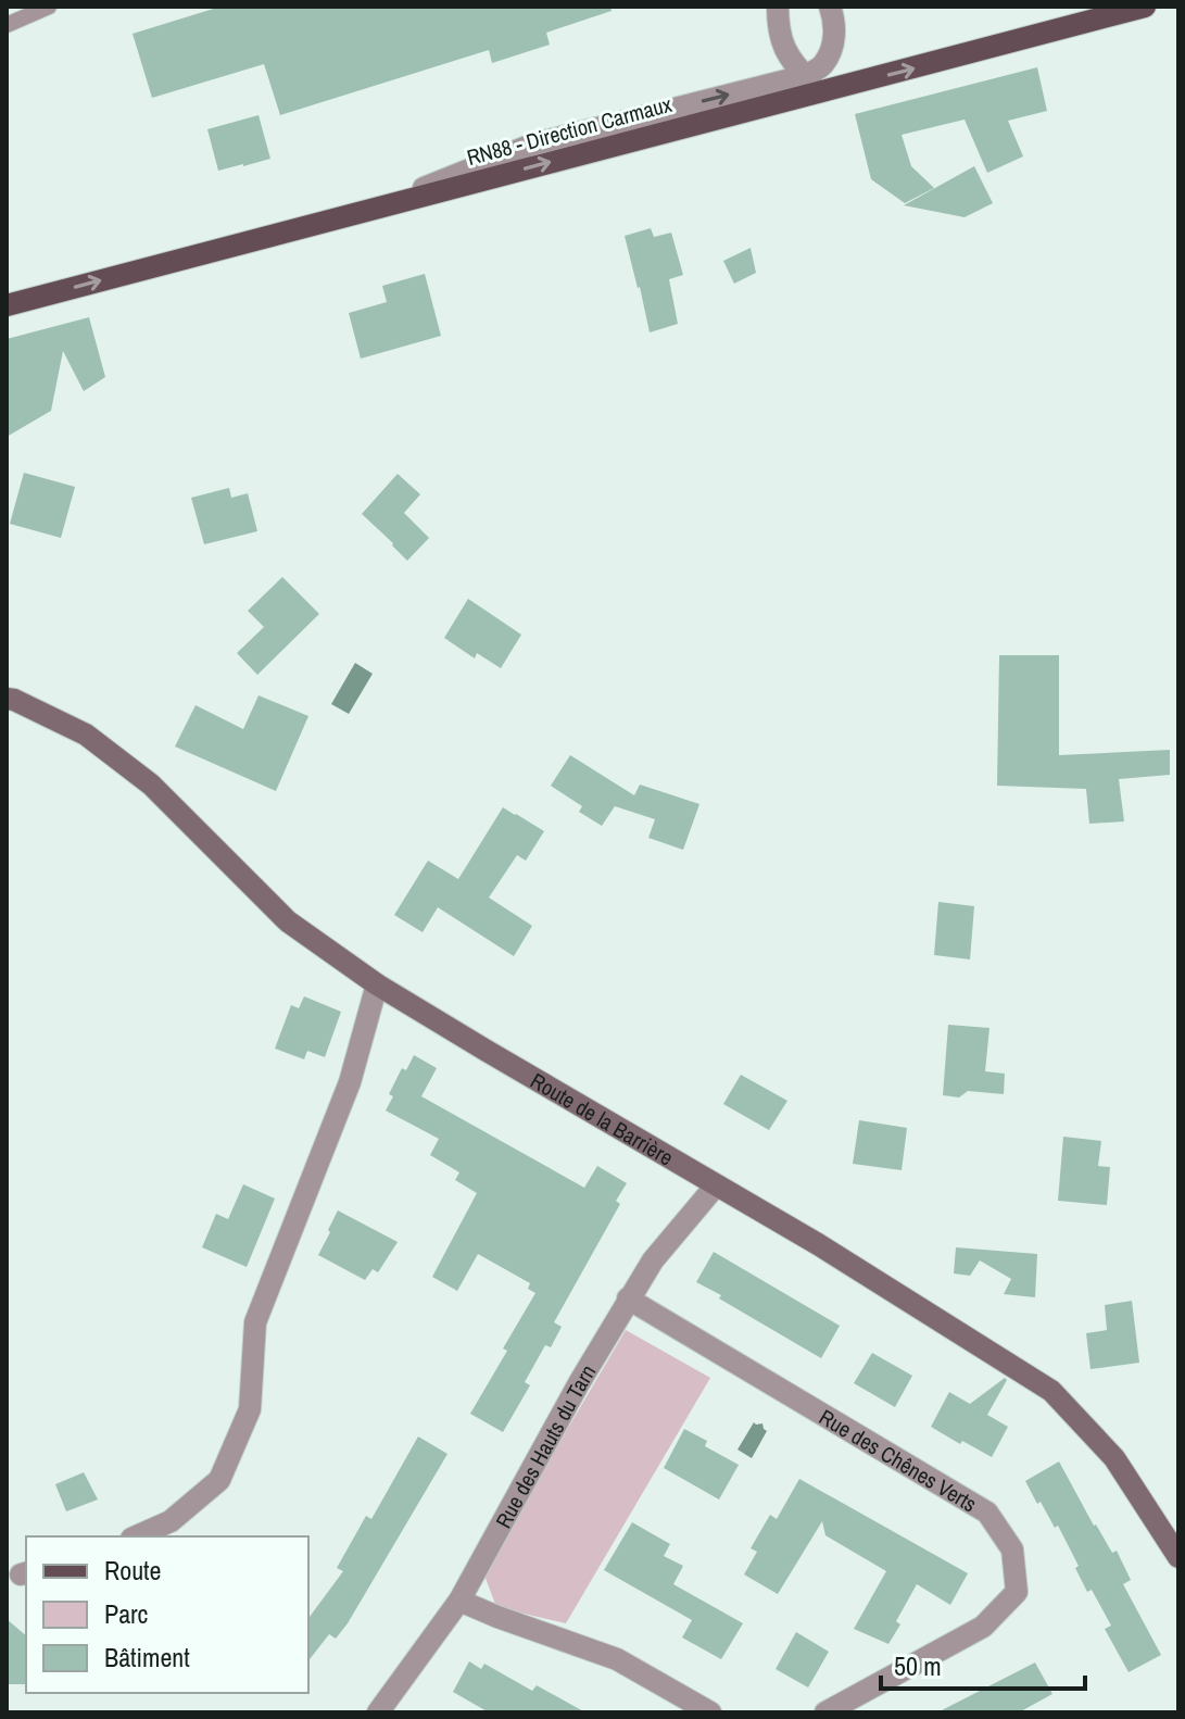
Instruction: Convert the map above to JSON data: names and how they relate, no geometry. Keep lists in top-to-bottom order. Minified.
{"streets":{"main road":["RN88 - Direction Carmaux"],"street":["Route de la Barrière","Rue des Hauts du Tarn","Rue des Chênes Verts"]},"crossings":[["Route de la Barrière","Rue des Hauts du Tarn"],["Rue des Hauts du Tarn","Rue des Chênes Verts"]],"one_way":["RN88 - Direction Carmaux"],"legend":["Route","Parc","Bâtiment"],"scale_bar":"50 m"}
